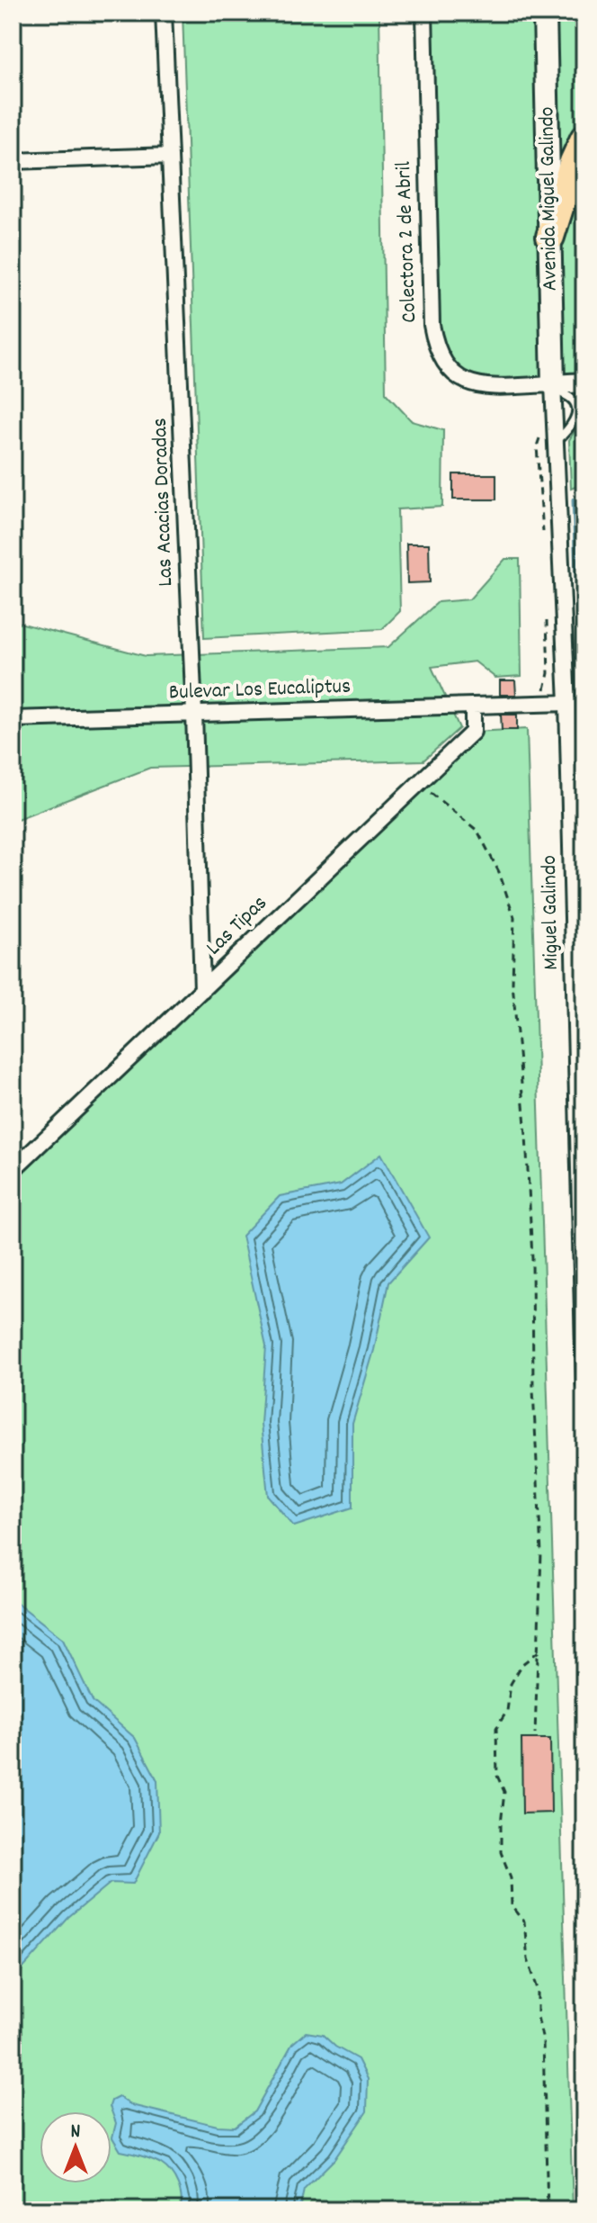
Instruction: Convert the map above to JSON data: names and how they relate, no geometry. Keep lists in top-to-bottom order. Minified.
{"streets":{"main road":["Avenida Miguel Galindo"],"street":["Colectora 2 de Abril","Las Acacias Doradas","Bulevar Los Eucaliptus","Miguel Galindo","Las Tipas"]},"crossings":[["Avenida Miguel Galindo","Colectora 2 de Abril"],["Avenida Miguel Galindo","Miguel Galindo"],["Colectora 2 de Abril","Miguel Galindo"],["Las Acacias Doradas","Bulevar Los Eucaliptus"],["Las Acacias Doradas","Las Tipas"],["Bulevar Los Eucaliptus","Miguel Galindo"],["Bulevar Los Eucaliptus","Las Tipas"]],"north":"top"}
